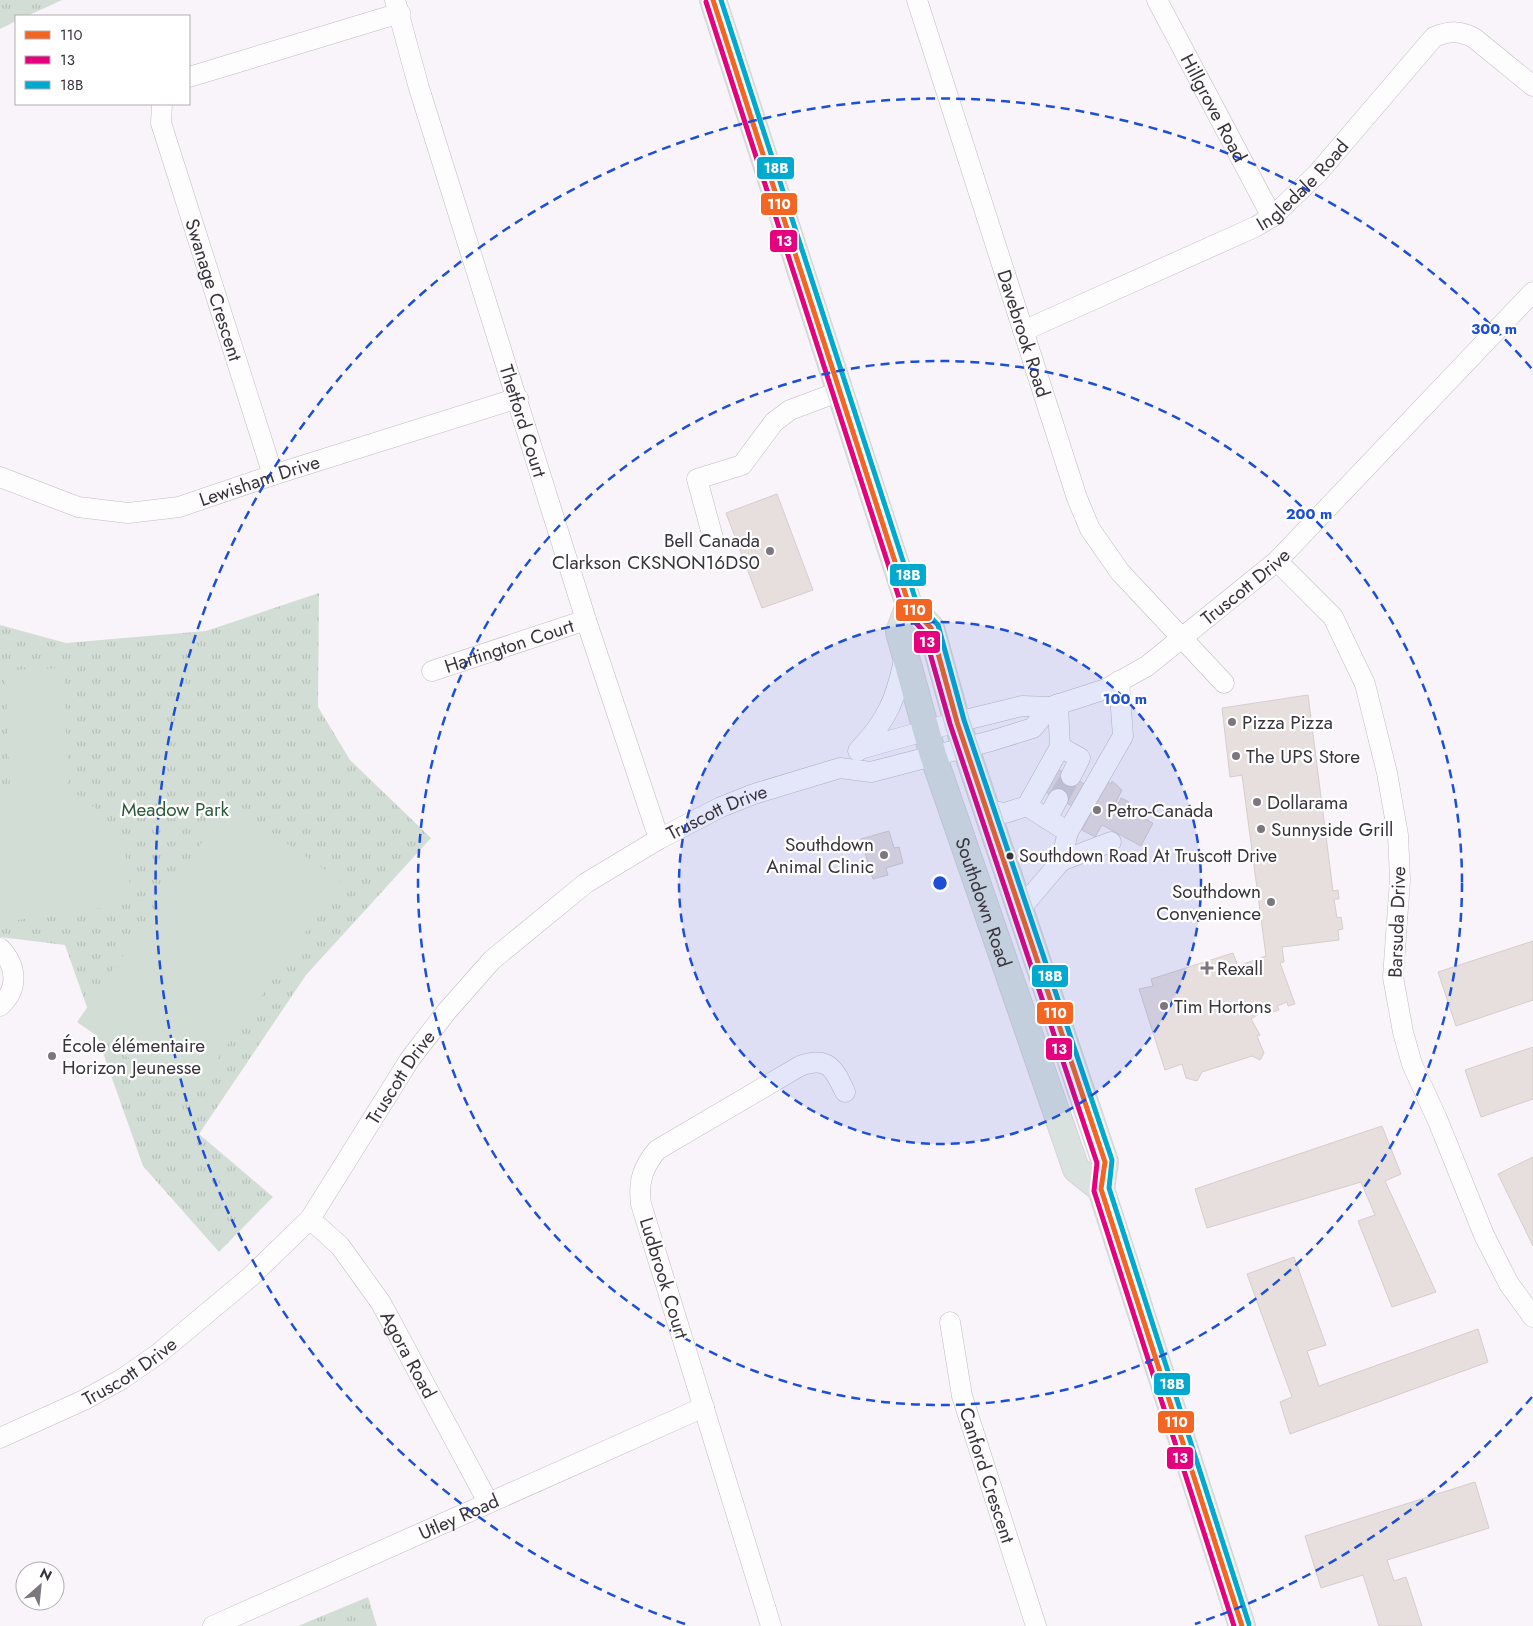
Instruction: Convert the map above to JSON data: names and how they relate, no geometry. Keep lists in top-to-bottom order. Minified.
{"streets":{"main road":["Southdown Road"],"street":["Hillgrove Road","Ingledale Road","Swanage Crescent","Davebrook Road","Thetford Court","Lewisham Drive","Truscott Drive","Hartington Court","Barsuda Drive","Ludbrook Court","Agora Road","Canford Crescent","Utley Road"]},"crossings":[["Hillgrove Road","Ingledale Road"],["Ingledale Road","Davebrook Road"],["Swanage Crescent","Lewisham Drive"],["Davebrook Road","Truscott Drive"],["Thetford Court","Lewisham Drive"],["Thetford Court","Truscott Drive"],["Thetford Court","Hartington Court"],["Truscott Drive","Southdown Road"],["Truscott Drive","Barsuda Drive"],["Truscott Drive","Agora Road"],["Ludbrook Court","Utley Road"],["Agora Road","Utley Road"]],"parks":["Meadow Park"],"places":{"other":["Bell Canada Clarkson CKSNON16DS0","Pizza Pizza","The UPS Store","Dollarama","Petro-Canada","Sunnyside Grill","Southdown Animal Clinic","Southdown Road At Truscott Drive","Southdown Convenience","Tim Hortons","École élémentaire Horizon Jeunesse"],"health":["Rexall"]},"lines":["transit line 110","transit line 18B","transit line 13"],"legend":["110","13","18B"],"north":"top right","rings":["300 m","200 m","100 m"]}
